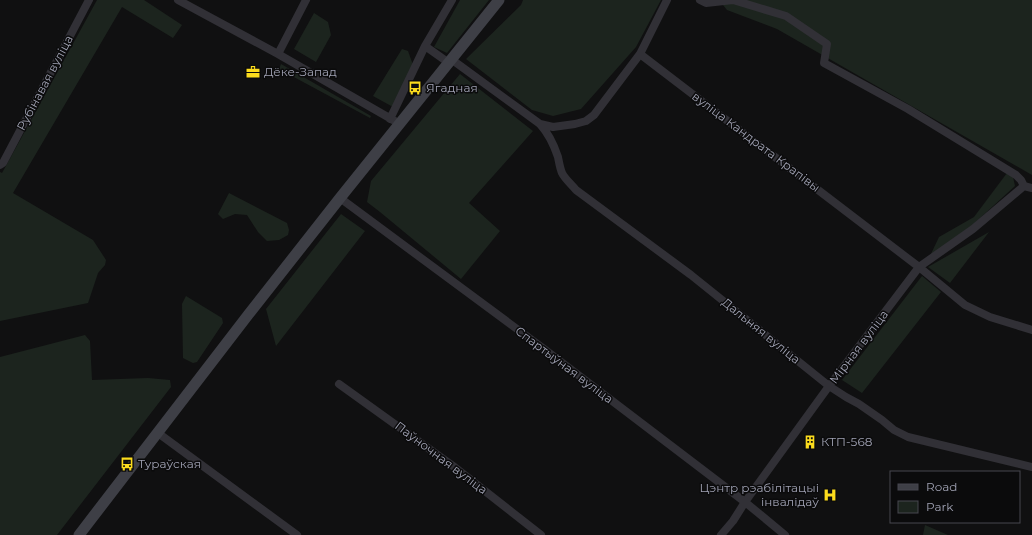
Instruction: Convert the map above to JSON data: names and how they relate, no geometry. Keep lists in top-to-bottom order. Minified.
{"streets":{"street":["Рубінавая вуліца","вуліца Кандрата Крапівы","Дальняя вуліца","Мірная вуліца","Спартыўная вуліца","Паўночная вуліца"]},"crossings":[["вуліца Кандрата Крапівы","Мірная вуліца"],["Дальняя вуліца","Мірная вуліца"],["Мірная вуліца","Спартыўная вуліца"]],"places":{"office":["Дёке-Запад"],"bus stop":["Ягадная","Тураўская"],"building":["КТП-568"],"hospital":["Цэнтр рэабілітацыі інвалідаў"]},"legend":["Road","Park"]}
